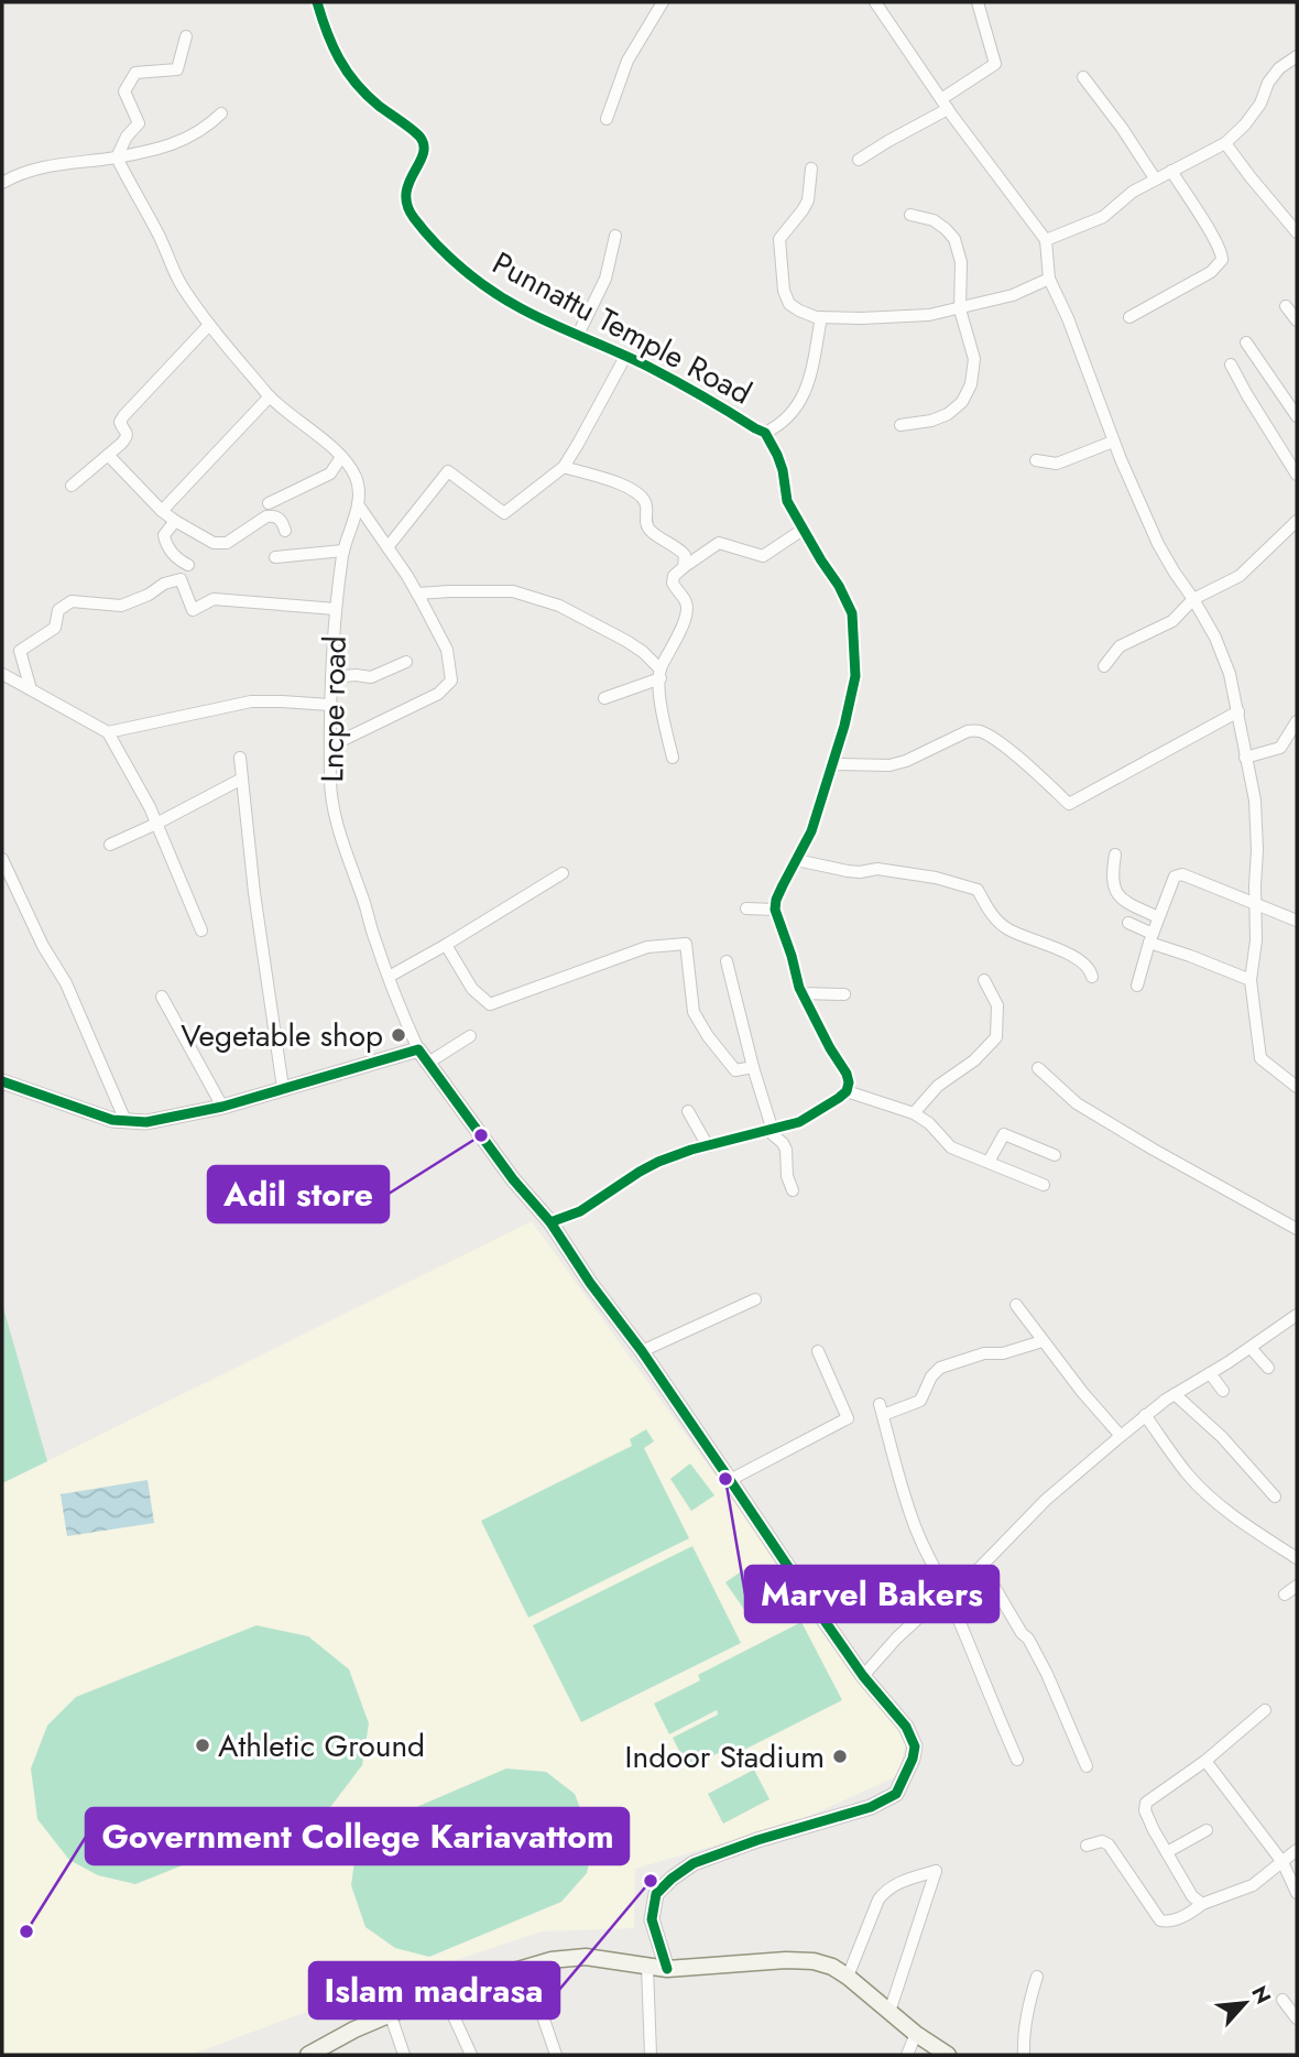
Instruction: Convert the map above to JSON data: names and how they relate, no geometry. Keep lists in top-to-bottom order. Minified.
{"streets":{"street":["Punnattu Temple Road","Lncpe road"]},"places":["Vegetable shop","Adil store","Marvel Bakers","Athletic Ground","Indoor Stadium","Islam madrasa","Government College Kariavattom"],"north":"top right"}
